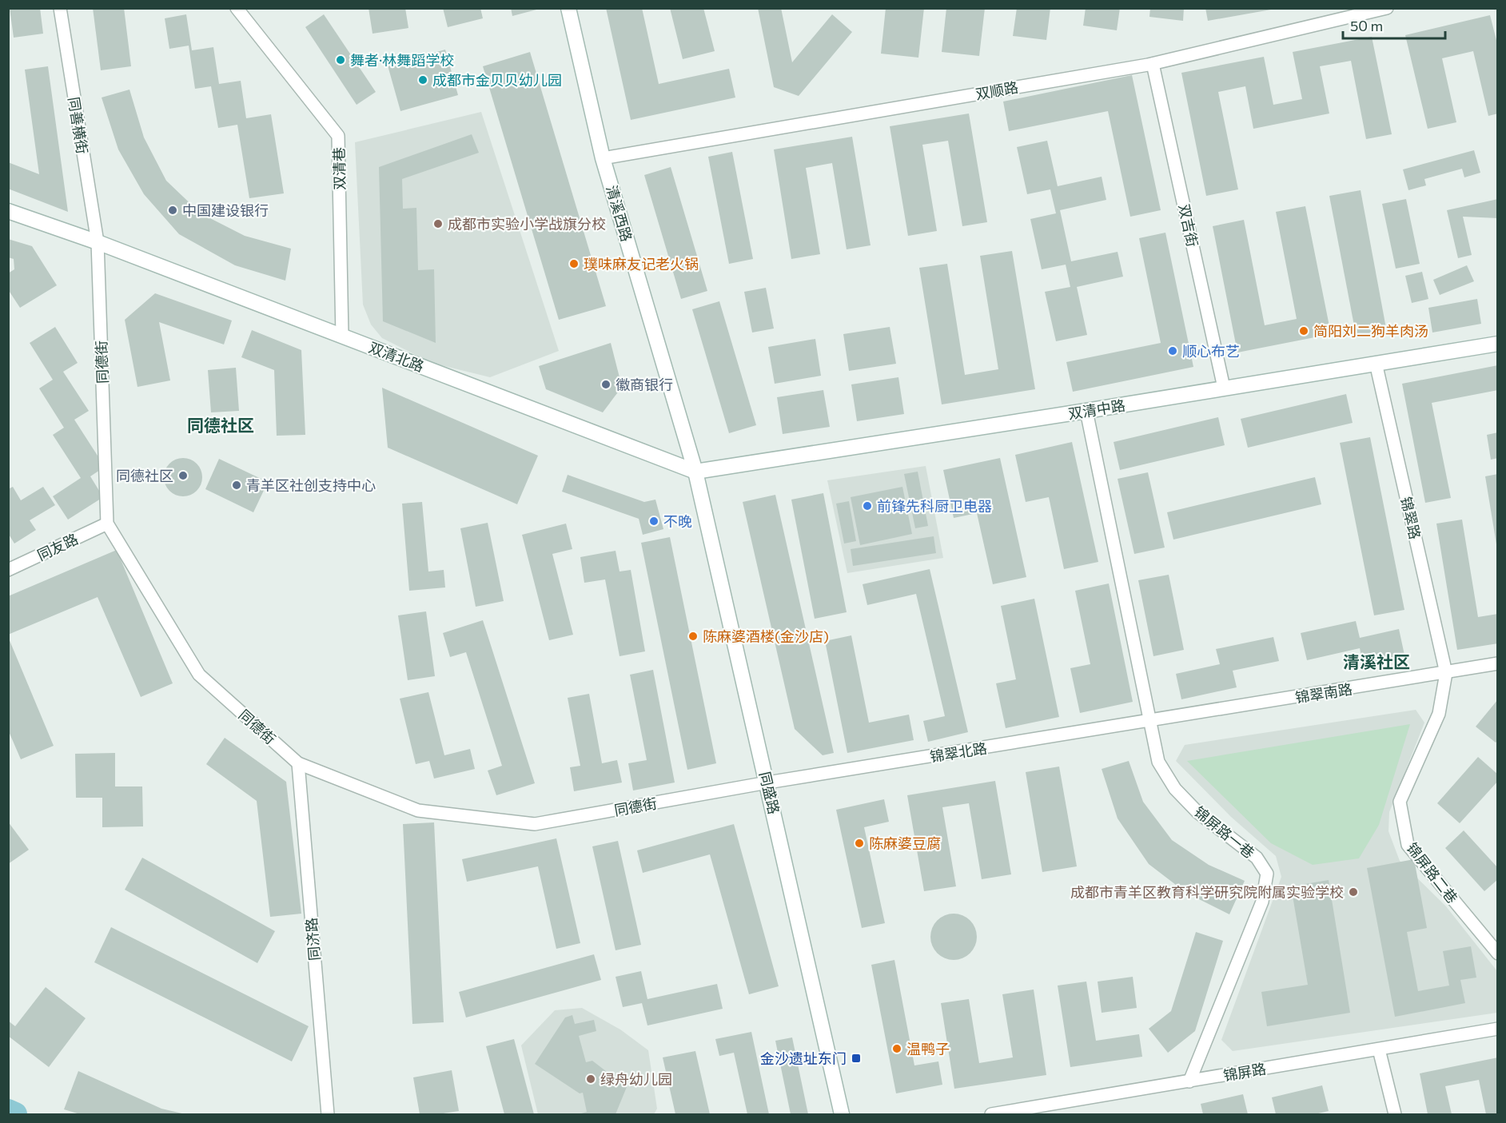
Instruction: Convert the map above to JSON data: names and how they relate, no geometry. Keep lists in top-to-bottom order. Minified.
{"streets":{"street":["双顺路","同善横街","双清巷","清溪西路","双吉街","双清北路","同德街","双清中路","锦翠路","同友路","锦翠南路","锦翠北路","同盛路","锦屏路一巷","锦屏路二巷","同济路","锦屏路"]},"crossings":[["双顺路","清溪西路"],["双顺路","双吉街"],["同善横街","双清北路"],["同善横街","同德街"],["双清巷","双清北路"],["清溪西路","双清北路"],["清溪西路","双清中路"],["清溪西路","同盛路"],["双吉街","双清中路"],["双清北路","同德街"],["双清北路","双清中路"],["双清北路","同盛路"],["同德街","同友路"],["同德街","锦翠北路"],["同德街","同盛路"],["同德街","同济路"],["双清中路","锦翠路"],["双清中路","同盛路"],["锦翠路","锦翠南路"],["锦翠路","锦屏路二巷"],["锦翠南路","锦翠北路"],["锦翠南路","锦屏路一巷"],["锦翠南路","锦屏路二巷"],["锦翠北路","同盛路"],["锦翠北路","锦屏路一巷"],["锦屏路一巷","锦屏路"]],"districts":["同德社区","清溪社区"],"places":{"other":["舞者·林舞蹈学校","成都市金贝贝幼儿园","中国建设银行","成都市实验小学战旗分校","璞味麻友记老火锅","简阳刘二狗羊肉汤","顺心布艺","徽商银行","同德社区","青羊区社创支持中心","前锋先科厨卫电器","不晚","陈麻婆酒楼(金沙店)","陈麻婆豆腐","成都市青羊区教育科学研究院附属实验学校","温鸭子","绿舟幼儿园"],"transit":["金沙遗址东门"]},"scale_bar":"50 m"}
